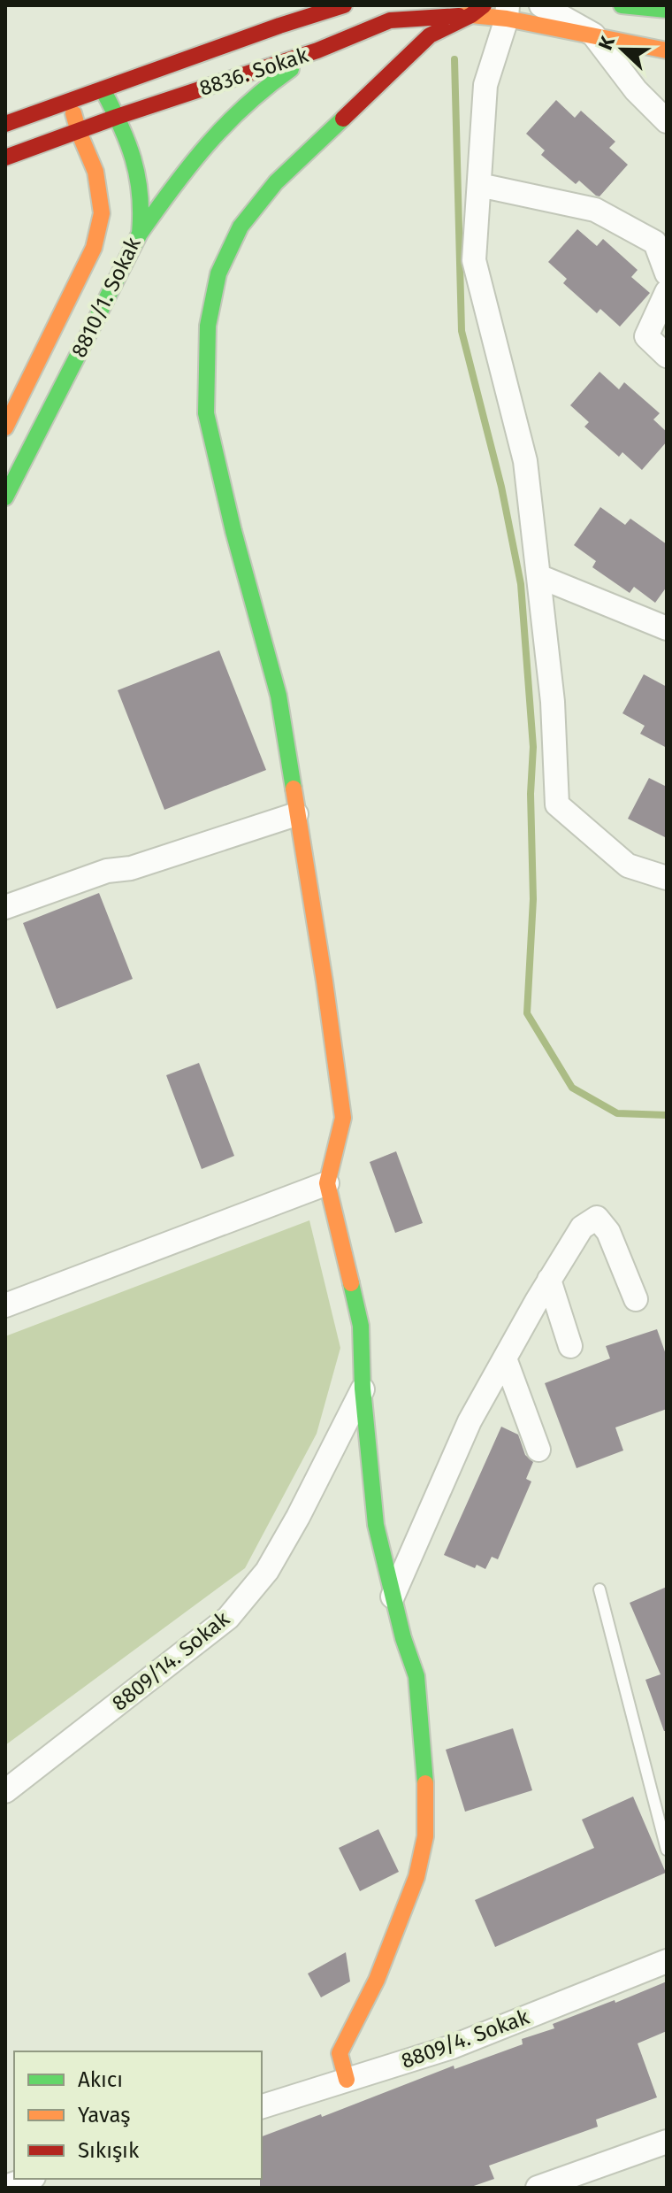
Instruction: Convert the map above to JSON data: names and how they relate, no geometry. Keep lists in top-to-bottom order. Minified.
{"streets":{"street":["8836. Sokak","8810/1. Sokak","8809/14. Sokak","8809/4. Sokak"]},"crossings":[["8836. Sokak","8810/1. Sokak"]],"legend":["Akıcı","Yavaş","Sıkışık"],"north":"left"}
